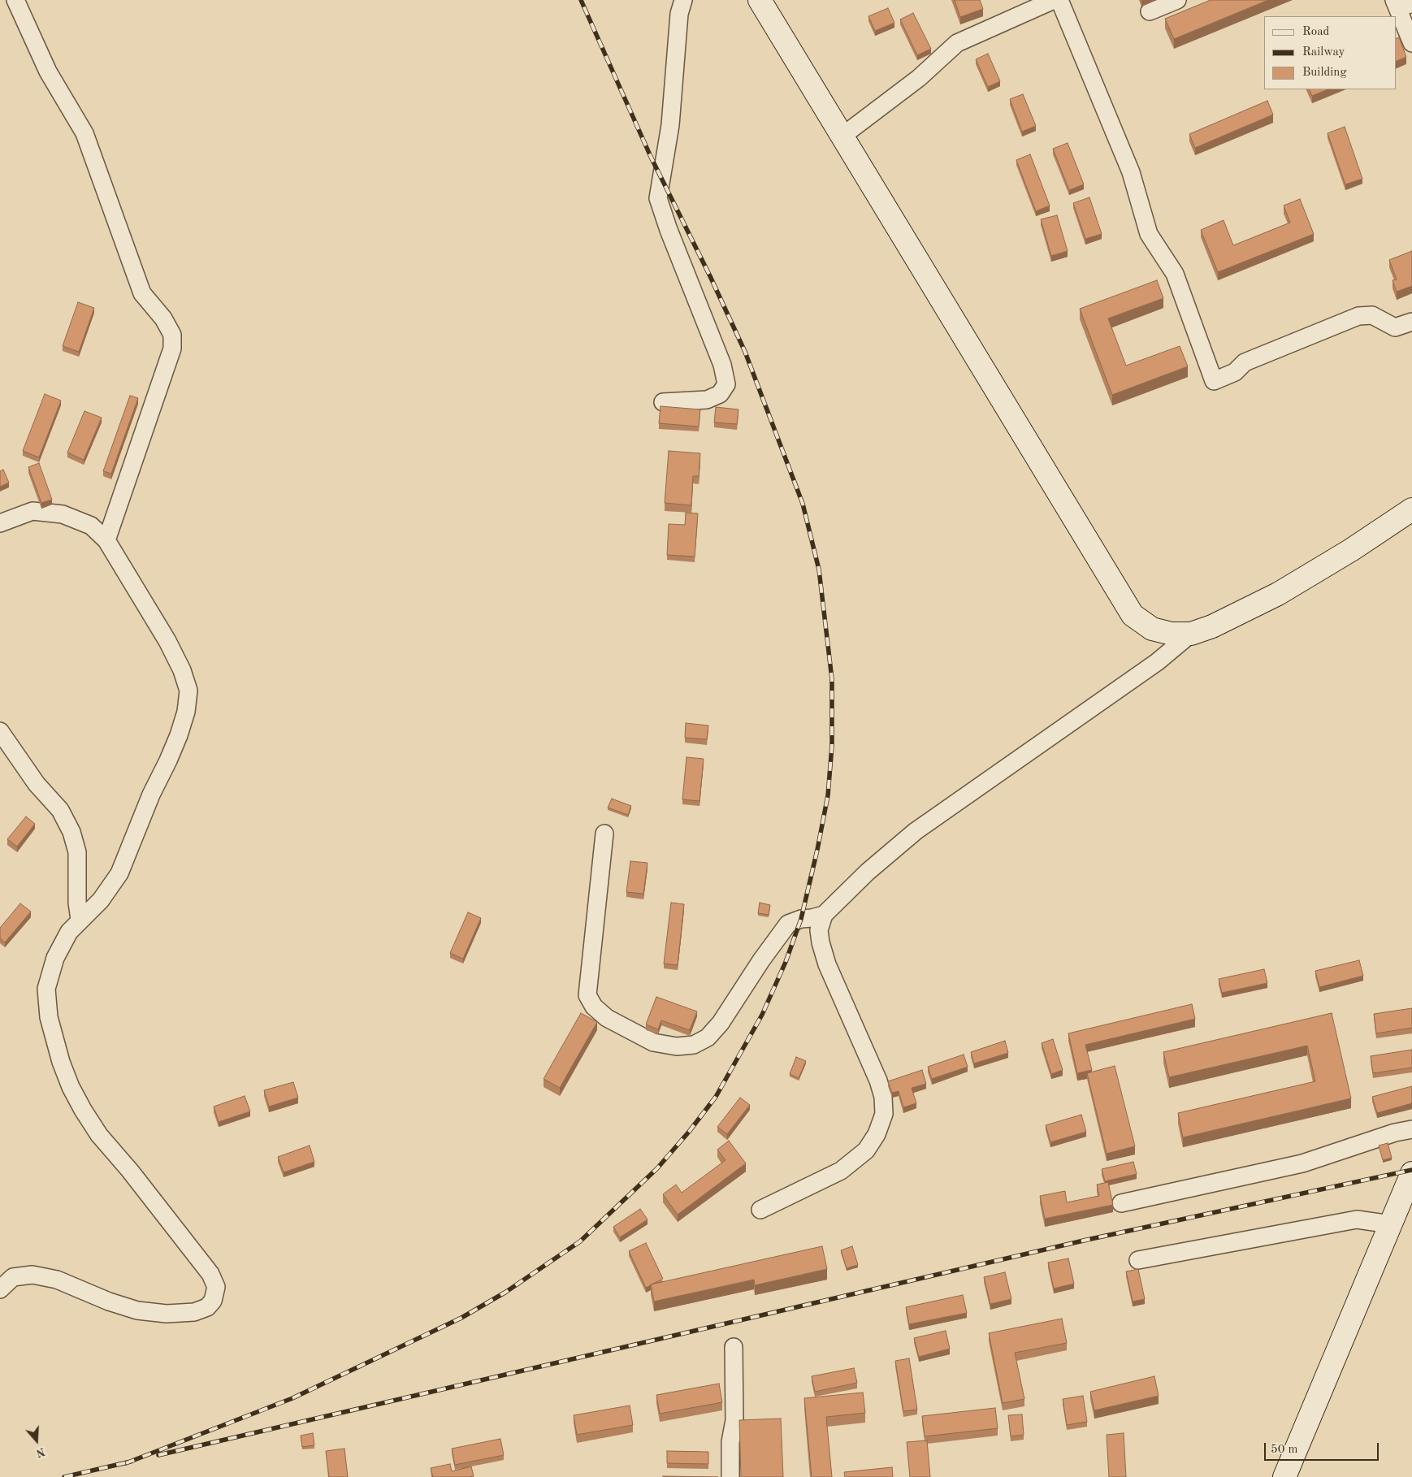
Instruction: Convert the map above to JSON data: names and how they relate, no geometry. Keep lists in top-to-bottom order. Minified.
{"legend":["Road","Railway","Building"],"scale_bar":"50 m","north":"bottom"}
